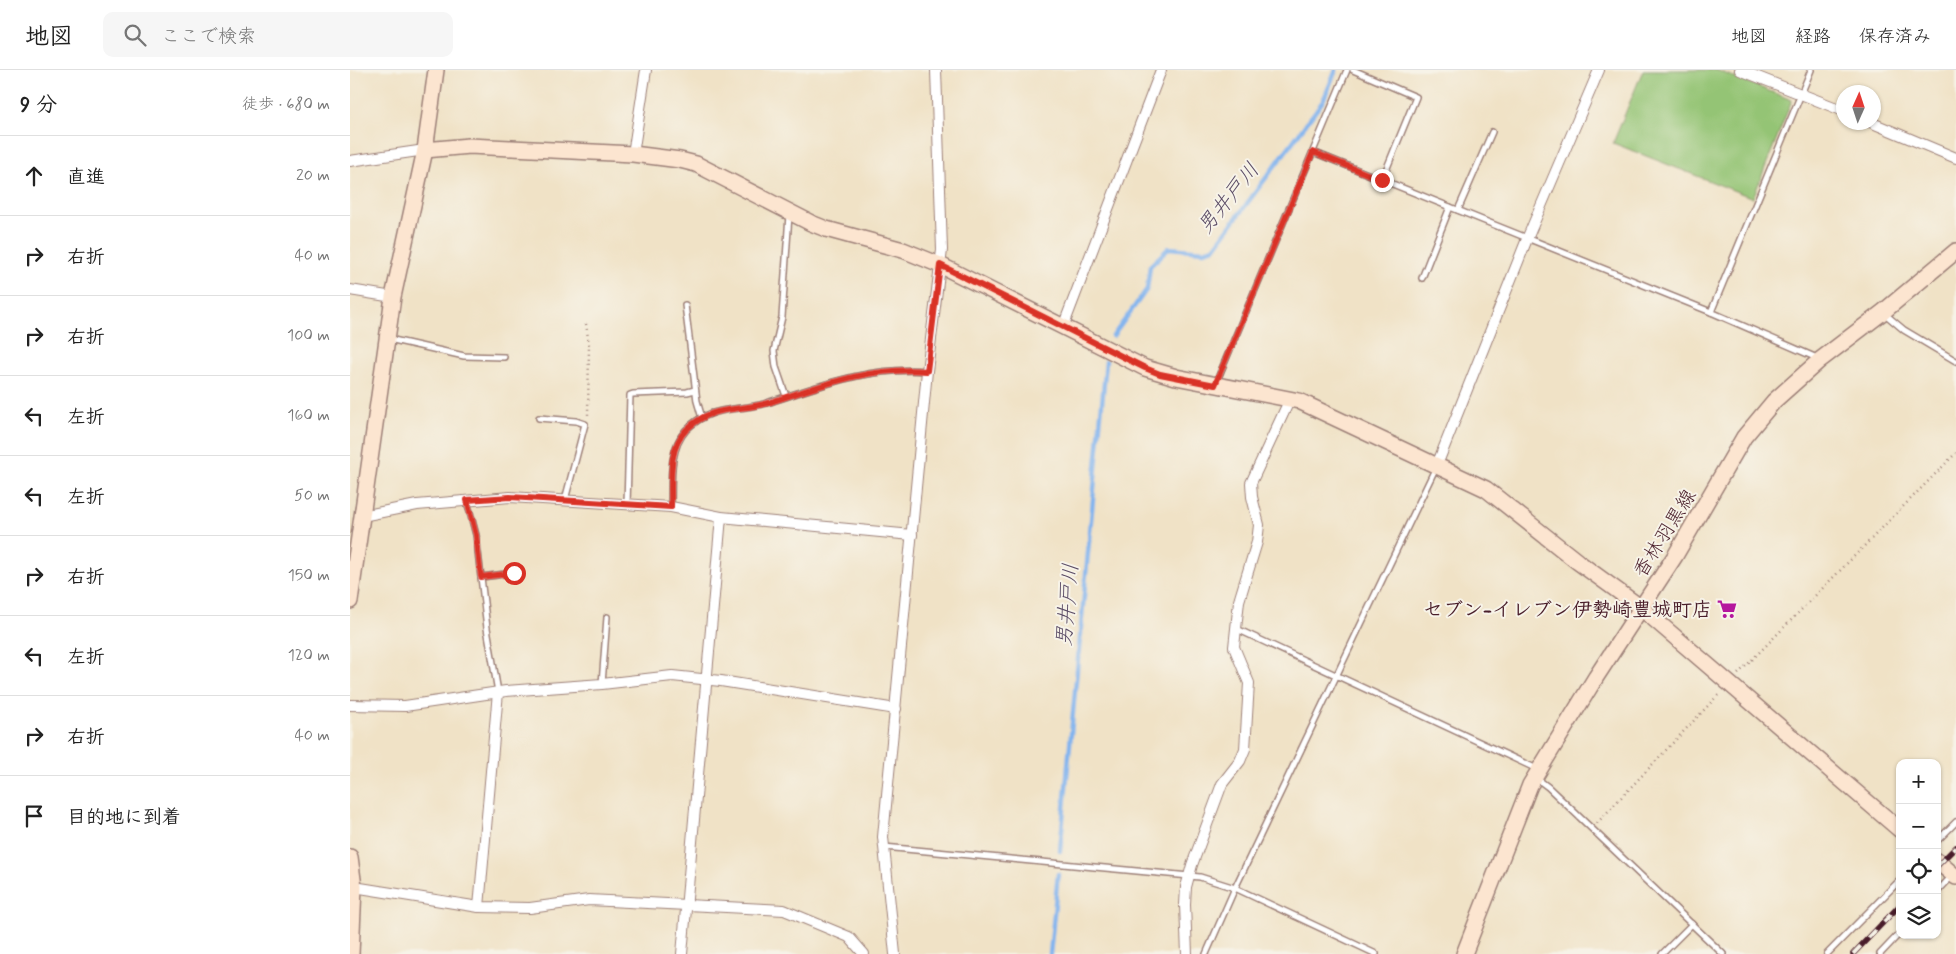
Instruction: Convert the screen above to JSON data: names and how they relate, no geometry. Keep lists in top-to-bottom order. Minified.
{"streets":{"street":["香林羽黒線"]},"water":["男井戸川"],"places":{"supermarket":["セブン-イレブン伊勢崎豊城町店"]},"north":"top","page":{"header":"地図","search":"ここで検索","nav":["地図","経路","保存済み"],"heading":["9 分","徒歩 · 680 m"],"list":[["直進","20 m"],["右折","40 m"],["右折","100 m"],["左折","160 m"],["左折","50 m"],["右折","150 m"],["左折","120 m"],["右折","40 m"],"目的地に到着"],"map_buttons":["+","−"]}}
